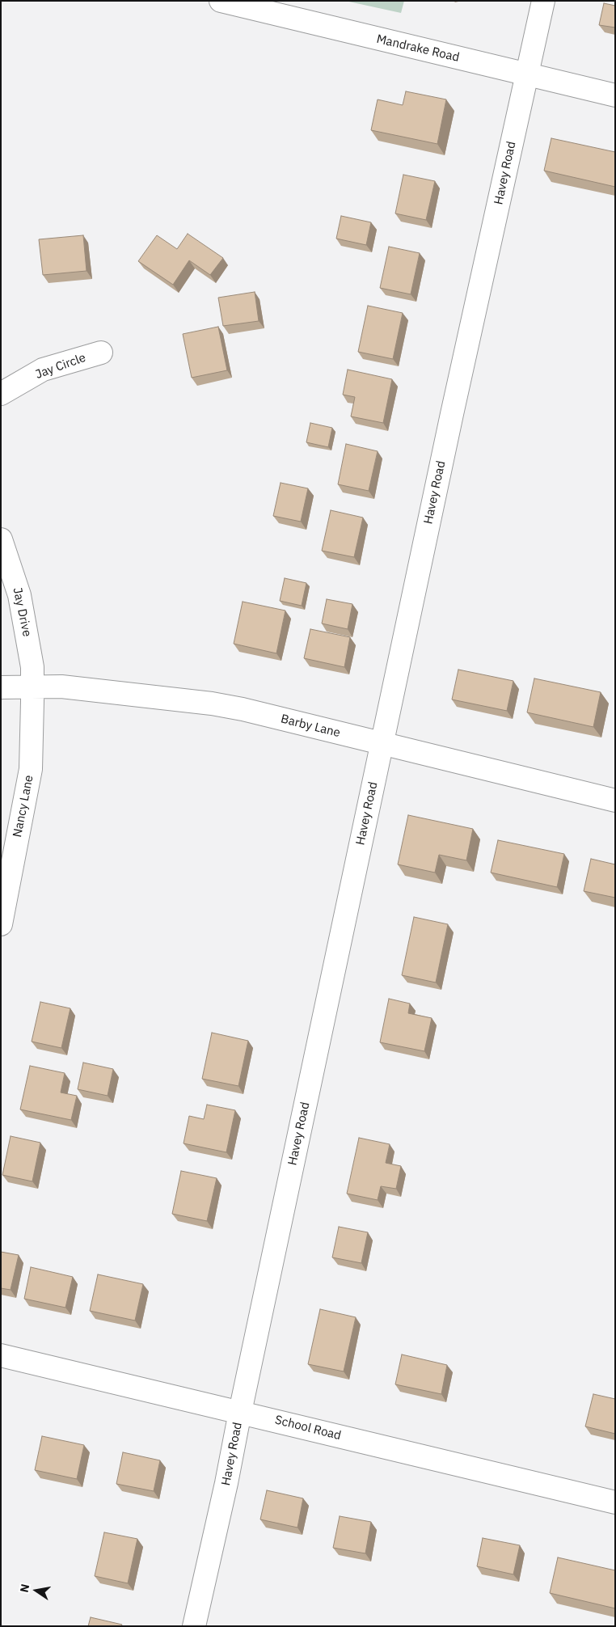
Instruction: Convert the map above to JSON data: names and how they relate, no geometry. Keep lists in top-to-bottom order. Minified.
{"streets":{"street":["Mandrake Road","Havey Road","Jay Circle","Jay Drive","Barby Lane","Nancy Lane","School Road"]},"crossings":[["Mandrake Road","Havey Road"],["Havey Road","Barby Lane"],["Havey Road","School Road"],["Jay Drive","Barby Lane"],["Jay Drive","Nancy Lane"],["Barby Lane","Nancy Lane"]],"north":"left"}
